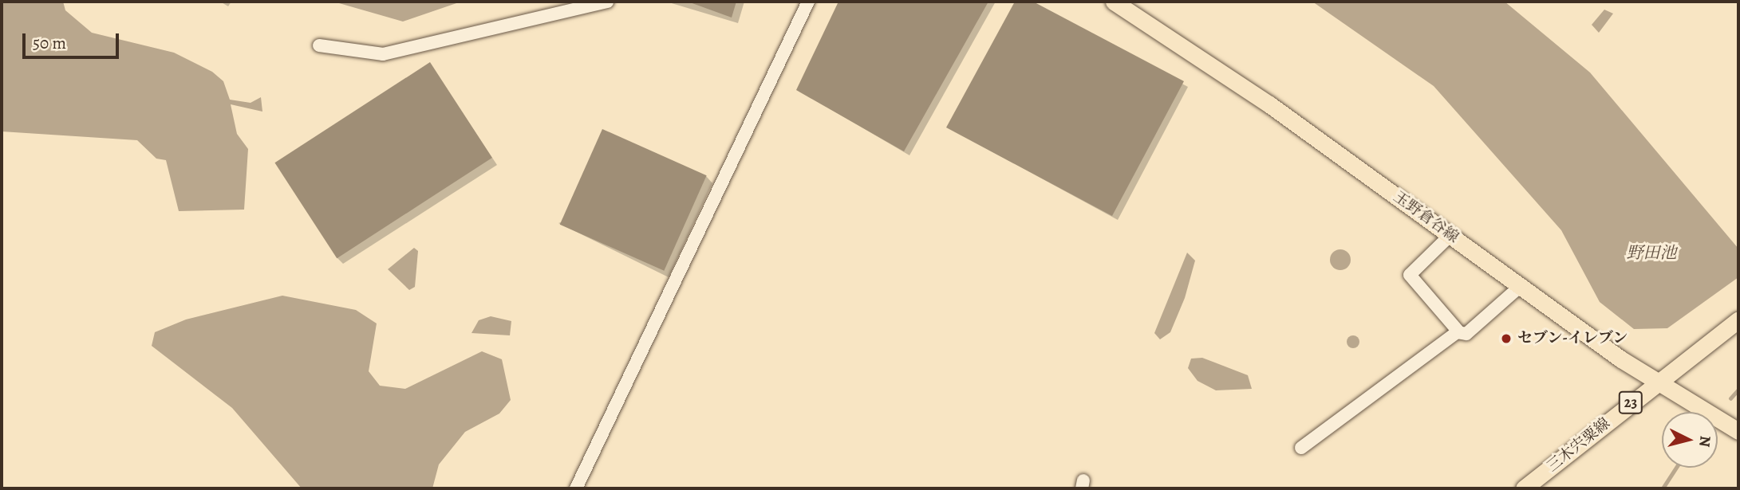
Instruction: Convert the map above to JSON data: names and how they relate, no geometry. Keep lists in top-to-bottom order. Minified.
{"streets":{"main road":["玉野倉谷線","23","三木宍粟線"]},"crossings":[["玉野倉谷線","三木宍粟線"]],"water":["野田池"],"places":["セブン-イレブン"],"scale_bar":"50 m","north":"right"}
